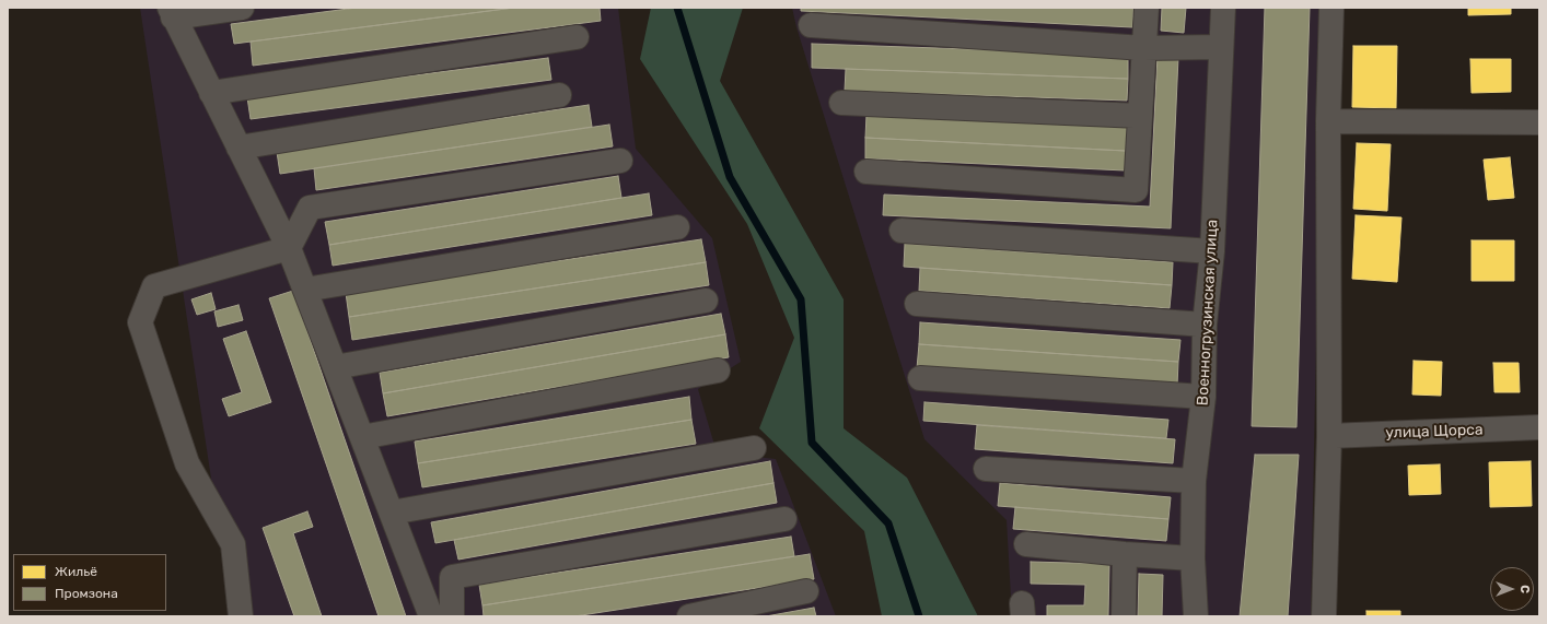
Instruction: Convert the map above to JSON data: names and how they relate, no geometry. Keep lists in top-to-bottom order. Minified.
{"streets":{"street":["Военногрузинская улица","улица Щорса"]},"legend":["Жильё","Промзона"],"north":"right"}
